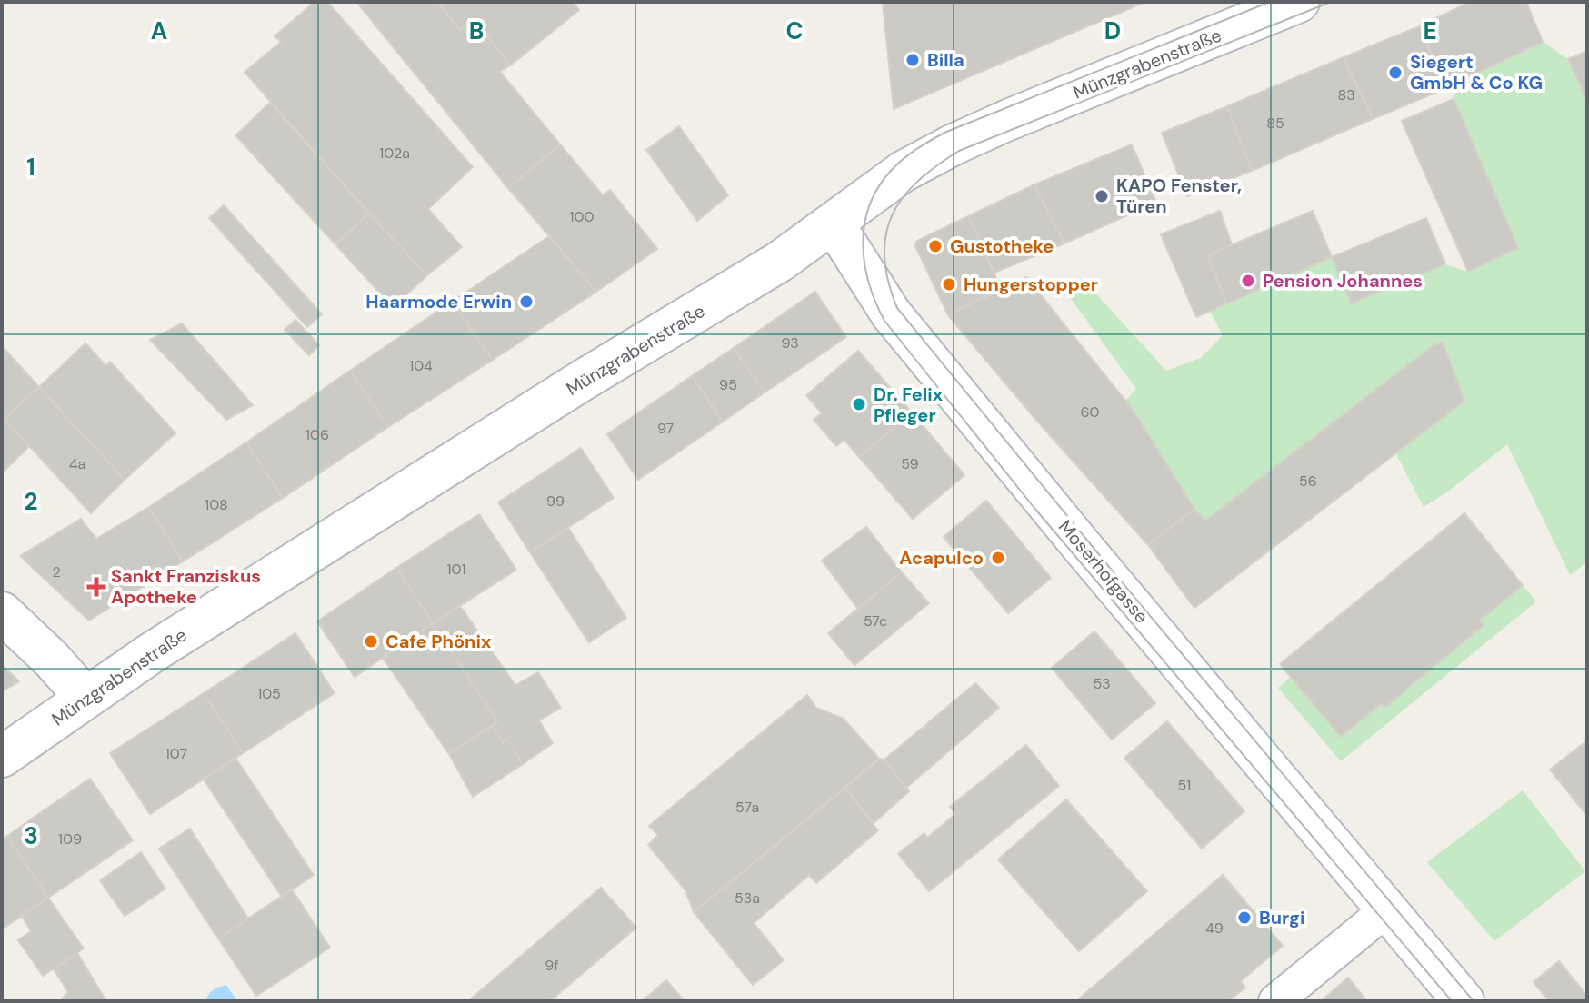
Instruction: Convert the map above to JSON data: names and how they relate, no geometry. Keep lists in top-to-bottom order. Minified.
{"streets":{"main road":["Münzgrabenstraße","Moserhofgasse"]},"crossings":[["Münzgrabenstraße","Moserhofgasse"]],"places":{"other":["Billa","Siegert GmbH & Co KG","KAPO Fenster, Türen","Gustotheke","Pension Johannes","Hungerstopper","Haarmode Erwin","Dr. Felix Pfleger","Acapulco","Cafe Phönix","Burgi"],"health":["Sankt Franziskus Apotheke"]},"house_numbers":["83","85","102a","100","93","104","95","60","97","106","4a","59","56","99","108","101","2","57c","53","105","107","51","57a","109","53a","49","9f"],"grid":{"columns":["A","B","C","D","E"],"rows":["1","2","3"]}}
